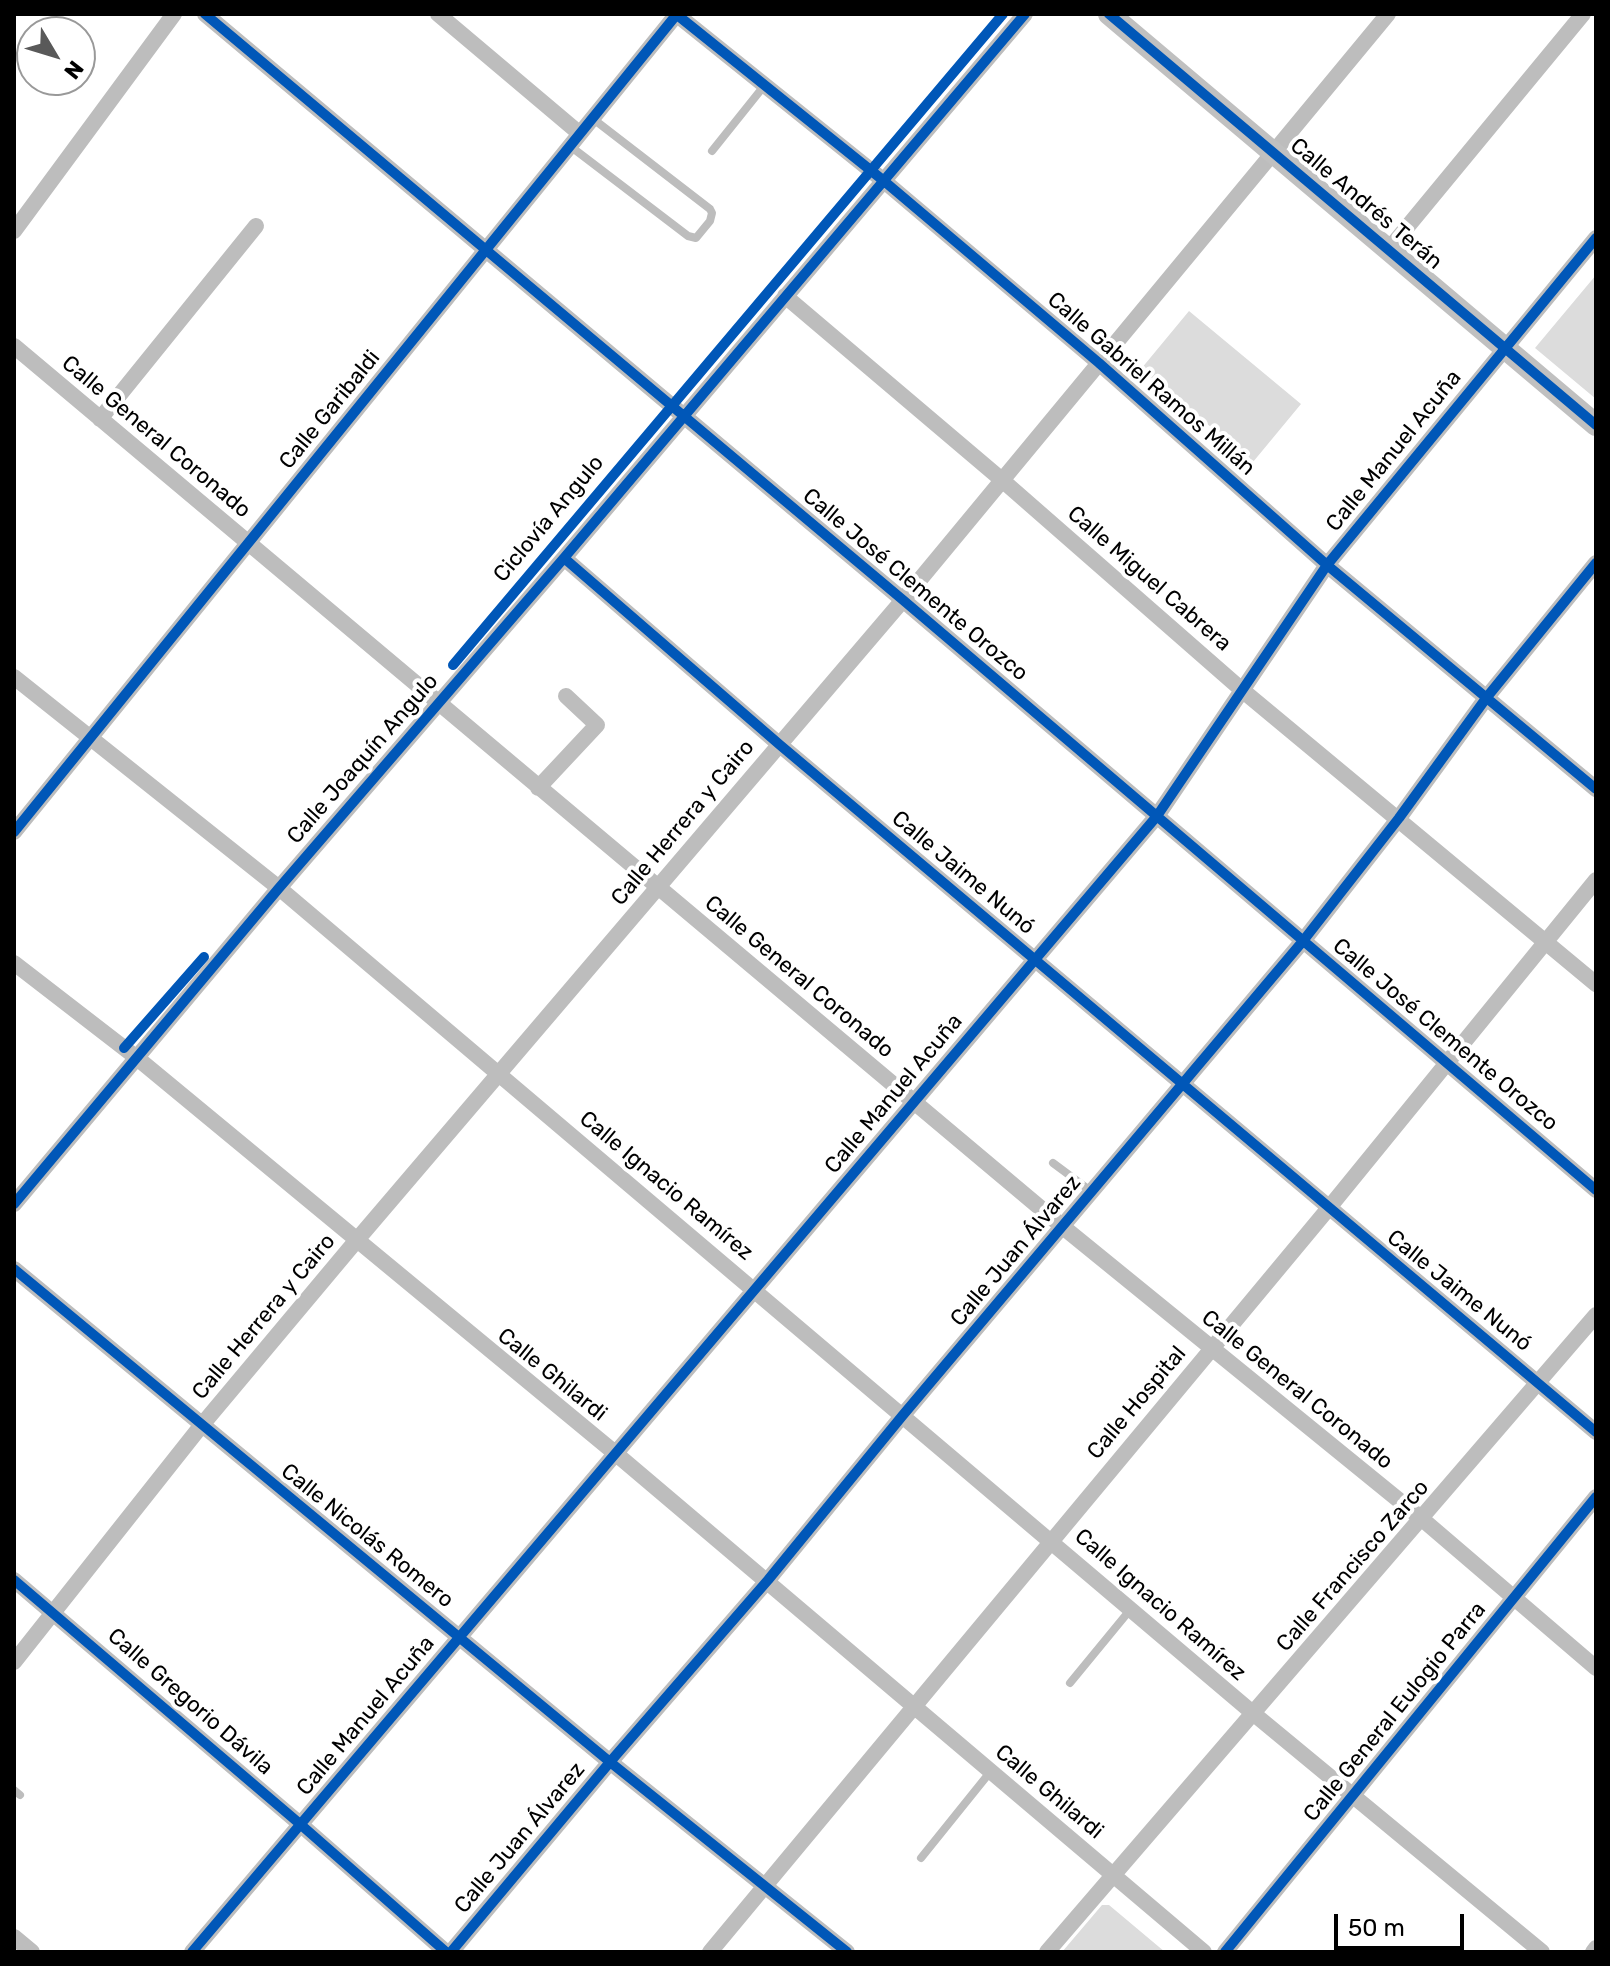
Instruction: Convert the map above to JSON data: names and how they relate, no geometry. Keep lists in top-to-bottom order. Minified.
{"streets":{"street":["Calle Andrés Terán","Calle Gabriel Ramos Millán","Calle Garibaldi","Calle General Coronado","Calle Manuel Acuña","Calle Miguel Cabrera","Calle José Clemente Orozco","Calle Joaquín Angulo","Calle Herrera y Cairo","Calle Jaime Nunó","Calle Ignacio Ramírez","Calle Juan Álvarez","Calle Ghilardi","Calle Hospital","Calle Nicolás Romero","Calle Francisco Zarco","Calle Gregorio Dávila","Calle General Eulogio Parra"],"cycle path":["Ciclovía Angulo"]},"crossings":[["Calle Andrés Terán","Calle Manuel Acuña"],["Calle Andrés Terán","Calle Herrera y Cairo"],["Calle Gabriel Ramos Millán","Calle Garibaldi"],["Calle Gabriel Ramos Millán","Calle Manuel Acuña"],["Calle Gabriel Ramos Millán","Calle Joaquín Angulo"],["Calle Gabriel Ramos Millán","Calle Herrera y Cairo"],["Calle Gabriel Ramos Millán","Calle Juan Álvarez"],["Calle Garibaldi","Calle General Coronado"],["Calle Garibaldi","Calle José Clemente Orozco"],["Calle Garibaldi","Calle Ignacio Ramírez"],["Calle General Coronado","Calle Manuel Acuña"],["Calle General Coronado","Calle Joaquín Angulo"],["Calle General Coronado","Calle Herrera y Cairo"],["Calle General Coronado","Calle Juan Álvarez"],["Calle General Coronado","Calle Hospital"],["Calle General Coronado","Calle Francisco Zarco"],["Calle General Coronado","Calle General Eulogio Parra"],["Calle Manuel Acuña","Calle Miguel Cabrera"],["Calle Manuel Acuña","Calle José Clemente Orozco"],["Calle Manuel Acuña","Calle Jaime Nunó"],["Calle Manuel Acuña","Calle Ignacio Ramírez"],["Calle Manuel Acuña","Calle Ghilardi"],["Calle Manuel Acuña","Calle Nicolás Romero"],["Calle Manuel Acuña","Calle Gregorio Dávila"],["Calle Miguel Cabrera","Calle Joaquín Angulo"],["Calle Miguel Cabrera","Calle Herrera y Cairo"],["Calle Miguel Cabrera","Calle Juan Álvarez"],["Calle Miguel Cabrera","Calle Hospital"],["Calle José Clemente Orozco","Calle Joaquín Angulo"],["Calle José Clemente Orozco","Calle Herrera y Cairo"],["Calle José Clemente Orozco","Calle Juan Álvarez"],["Calle José Clemente Orozco","Calle Hospital"],["Calle Joaquín Angulo","Calle Jaime Nunó"],["Calle Joaquín Angulo","Calle Ignacio Ramírez"],["Calle Joaquín Angulo","Calle Ghilardi"],["Calle Herrera y Cairo","Calle Jaime Nunó"],["Calle Herrera y Cairo","Calle Ignacio Ramírez"],["Calle Herrera y Cairo","Calle Ghilardi"],["Calle Herrera y Cairo","Calle Nicolás Romero"],["Calle Herrera y Cairo","Calle Gregorio Dávila"],["Calle Jaime Nunó","Calle Juan Álvarez"],["Calle Jaime Nunó","Calle Hospital"],["Calle Jaime Nunó","Calle Francisco Zarco"],["Calle Ignacio Ramírez","Calle Juan Álvarez"],["Calle Ignacio Ramírez","Calle Hospital"],["Calle Ignacio Ramírez","Calle Francisco Zarco"],["Calle Ignacio Ramírez","Calle General Eulogio Parra"],["Calle Juan Álvarez","Calle Ghilardi"],["Calle Juan Álvarez","Calle Nicolás Romero"],["Calle Juan Álvarez","Calle Gregorio Dávila"],["Calle Ghilardi","Calle Hospital"],["Calle Ghilardi","Calle Francisco Zarco"],["Calle Hospital","Calle Nicolás Romero"]],"scale_bar":"50 m","north":"bottom right"}
